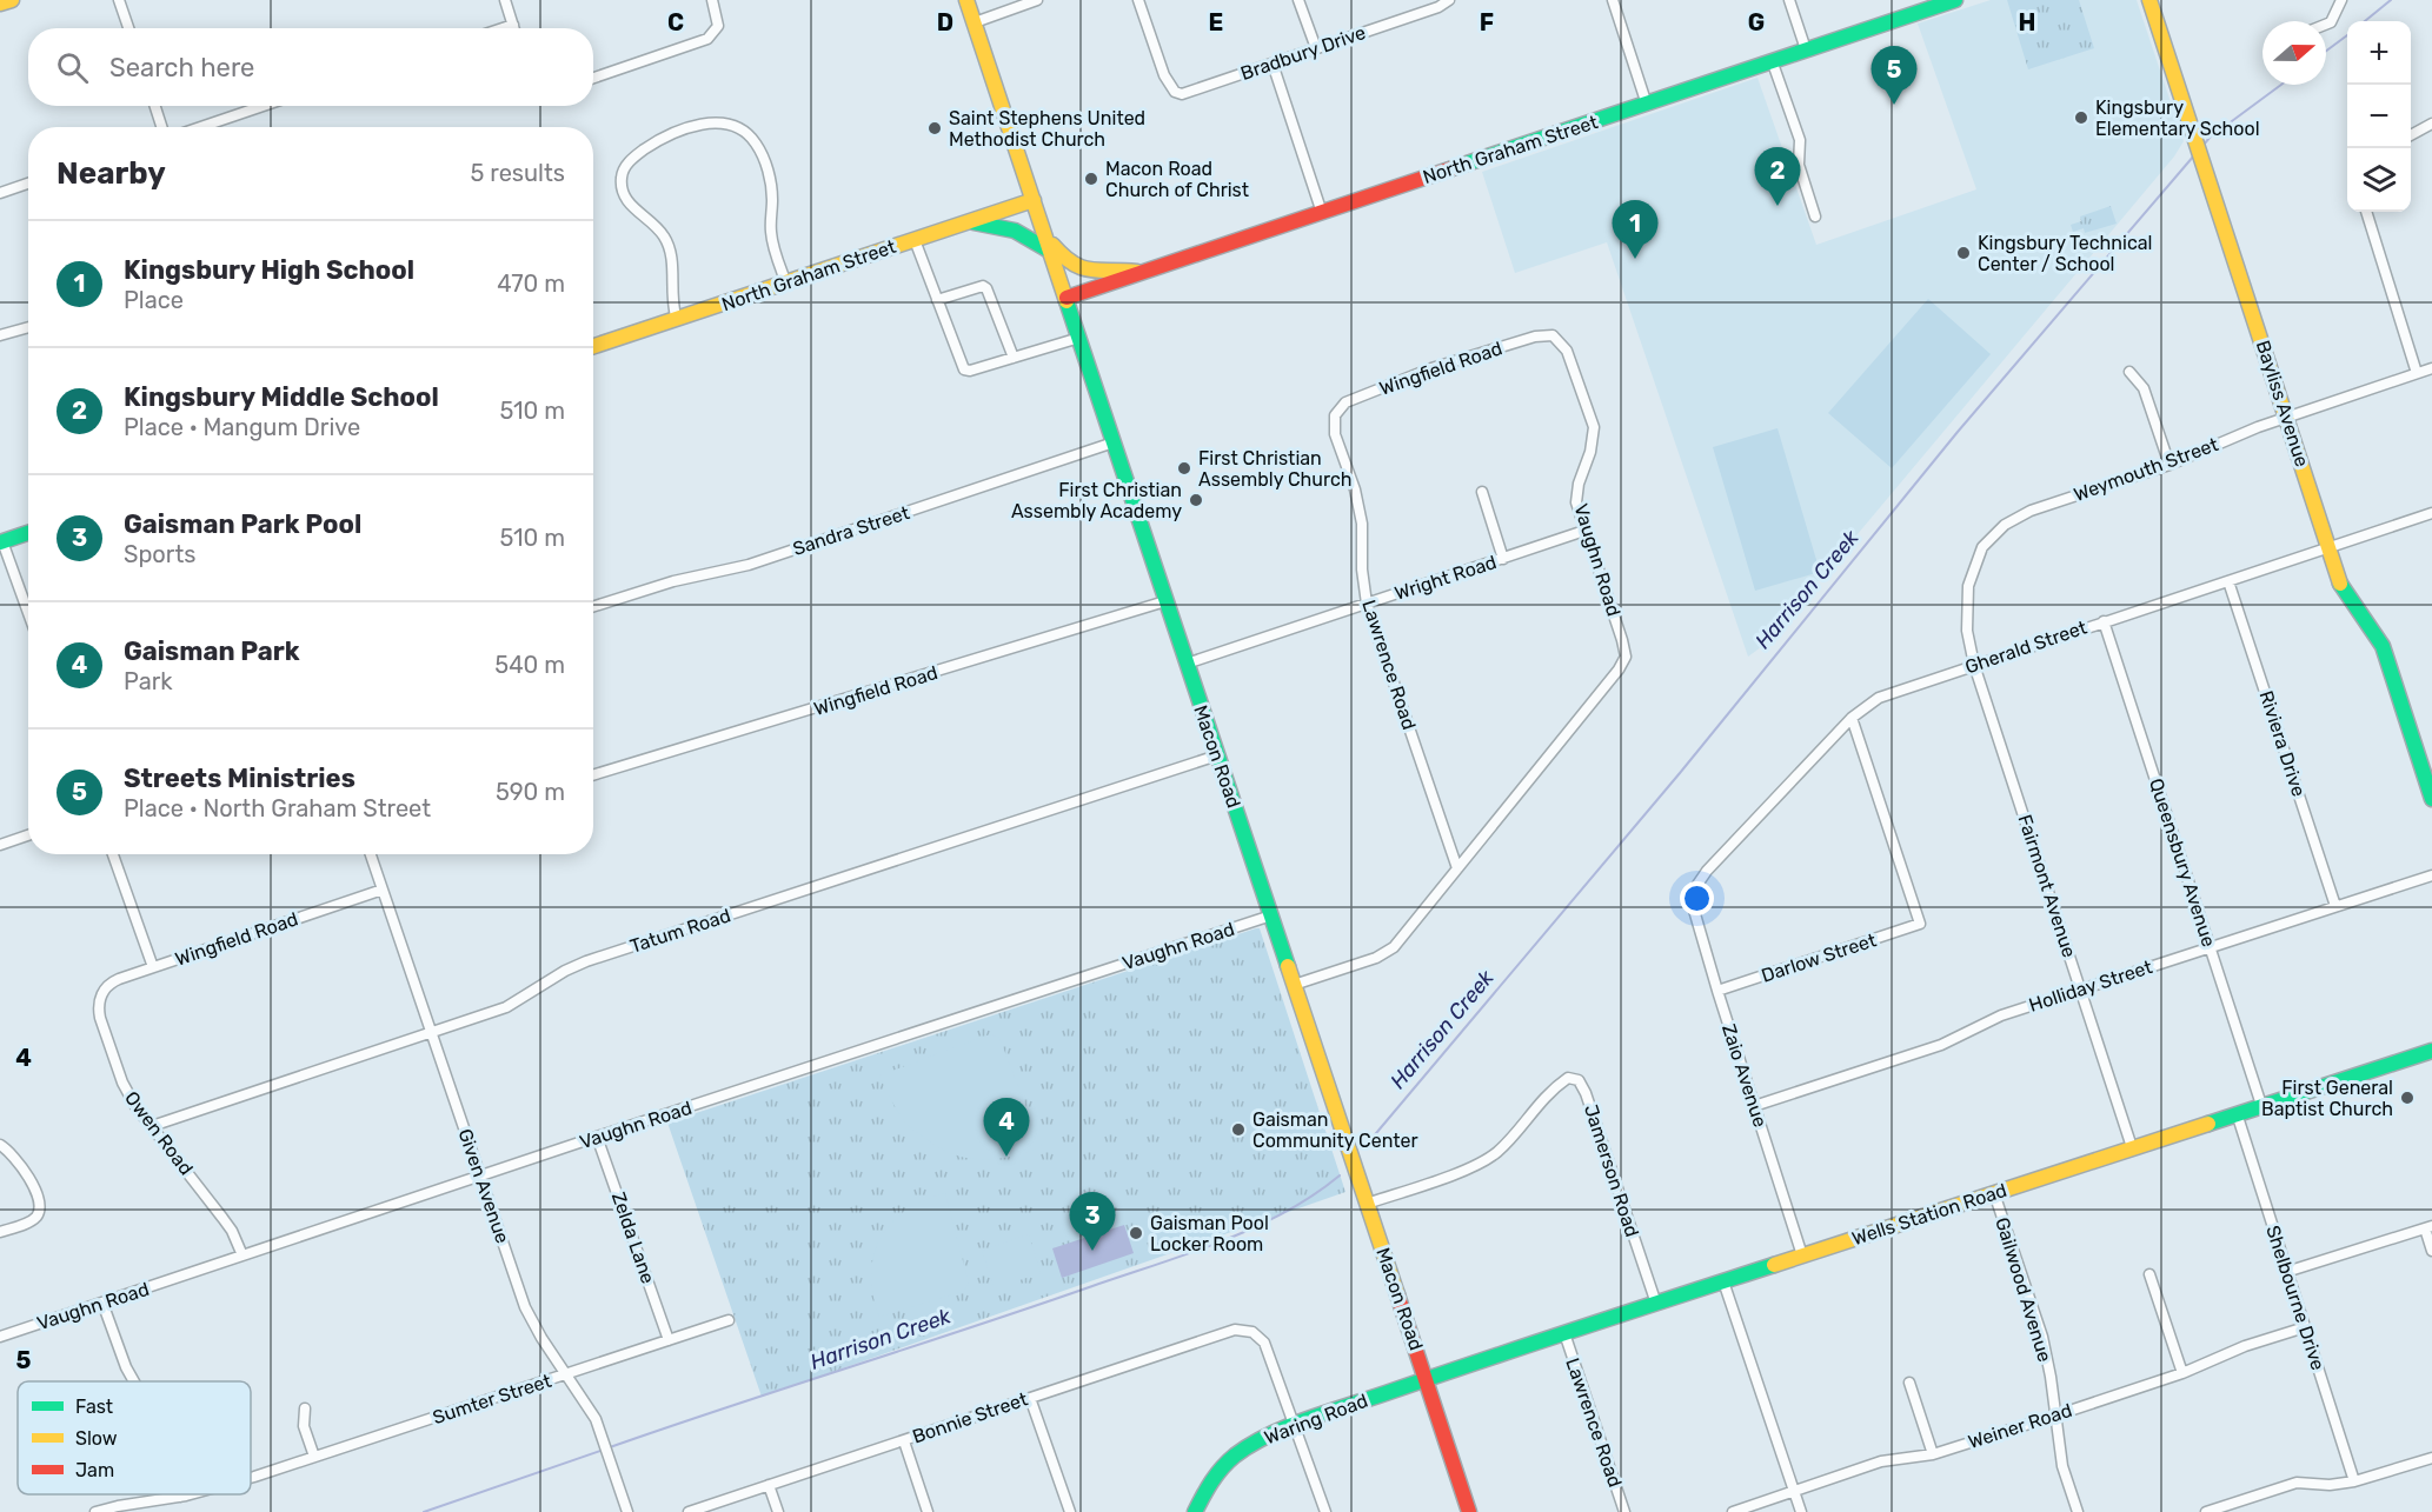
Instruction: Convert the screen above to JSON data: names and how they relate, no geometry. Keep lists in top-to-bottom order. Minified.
{"streets":{"main road":["North Graham Street","Bayliss Avenue","Macon Road","Wells Station Road","Waring Road"],"street":["Bradbury Drive","Wingfield Road","Weymouth Street","Sandra Street","Vaughn Road","Wright Road","Gherald Street","Lawrence Road","Riviera Drive","Queensbury Avenue","Fairmont Avenue","Tatum Road","Darlow Street","Holliday Street","Zaio Avenue","Owen Road","Jamerson Road","Given Avenue","Zelda Lane","Gailwood Avenue","Shelbourne Drive","Sumter Street","Bonnie Street","Weiner Road"]},"crossings":[["North Graham Street","Macon Road"],["Wingfield Road","Vaughn Road"],["Wingfield Road","Lawrence Road"],["Wingfield Road","Macon Road"],["Wingfield Road","Owen Road"],["Wingfield Road","Given Avenue"],["Bayliss Avenue","Weymouth Street"],["Bayliss Avenue","Gherald Street"],["Weymouth Street","Gherald Street"],["Weymouth Street","Fairmont Avenue"],["Sandra Street","Macon Road"],["Vaughn Road","Wright Road"],["Vaughn Road","Lawrence Road"],["Vaughn Road","Macon Road"],["Vaughn Road","Owen Road"],["Vaughn Road","Given Avenue"],["Vaughn Road","Zelda Lane"],["Wright Road","Lawrence Road"],["Wright Road","Macon Road"],["Gherald Street","Riviera Drive"],["Gherald Street","Queensbury Avenue"],["Gherald Street","Fairmont Avenue"],["Gherald Street","Darlow Street"],["Gherald Street","Zaio Avenue"],["Lawrence Road","Wells Station Road"],["Riviera Drive","Holliday Street"],["Macon Road","Tatum Road"],["Macon Road","Jamerson Road"],["Macon Road","Wells Station Road"],["Macon Road","Waring Road"],["Queensbury Avenue","Holliday Street"],["Queensbury Avenue","Wells Station Road"],["Fairmont Avenue","Holliday Street"],["Fairmont Avenue","Wells Station Road"],["Tatum Road","Owen Road"],["Tatum Road","Given Avenue"],["Darlow Street","Zaio Avenue"],["Holliday Street","Zaio Avenue"],["Zaio Avenue","Wells Station Road"],["Jamerson Road","Wells Station Road"],["Given Avenue","Sumter Street"],["Wells Station Road","Gailwood Avenue"],["Wells Station Road","Shelbourne Drive"],["Wells Station Road","Waring Road"],["Zelda Lane","Sumter Street"],["Gailwood Avenue","Weiner Road"],["Shelbourne Drive","Weiner Road"],["Bonnie Street","Waring Road"]],"water":["Harrison Creek"],"places":["Kingsbury Elementary School","Saint Stephens United Methodist Church","Macon Road Church of Christ","Kingsbury Technical Center / School","First Christian Assembly Church","First Christian Assembly Academy","First General Baptist Church","Gaisman Community Center","Gaisman Pool Locker Room"],"legend":["Fast","Slow","Jam"],"north":"right","page":{"map_buttons":["+","−"],"search":"Search here","pins":["5","2","1","4","3"],"heading":["Nearby","5 results"],"list":[{"mark":"1","name":"Kingsbury High School","note":"Place","value":"470 m"},{"mark":"2","name":"Kingsbury Middle School","note":"Place · Mangum Drive","value":"510 m"},{"mark":"3","name":"Gaisman Park Pool","note":"Sports","value":"510 m"},{"mark":"4","name":"Gaisman Park","note":"Park","value":"540 m"},{"mark":"5","name":"Streets Ministries","note":"Place · North Graham Street","value":"590 m"}]},"grid":{"columns":["C","D","E","F","G","H"],"rows":["4","5"]}}
